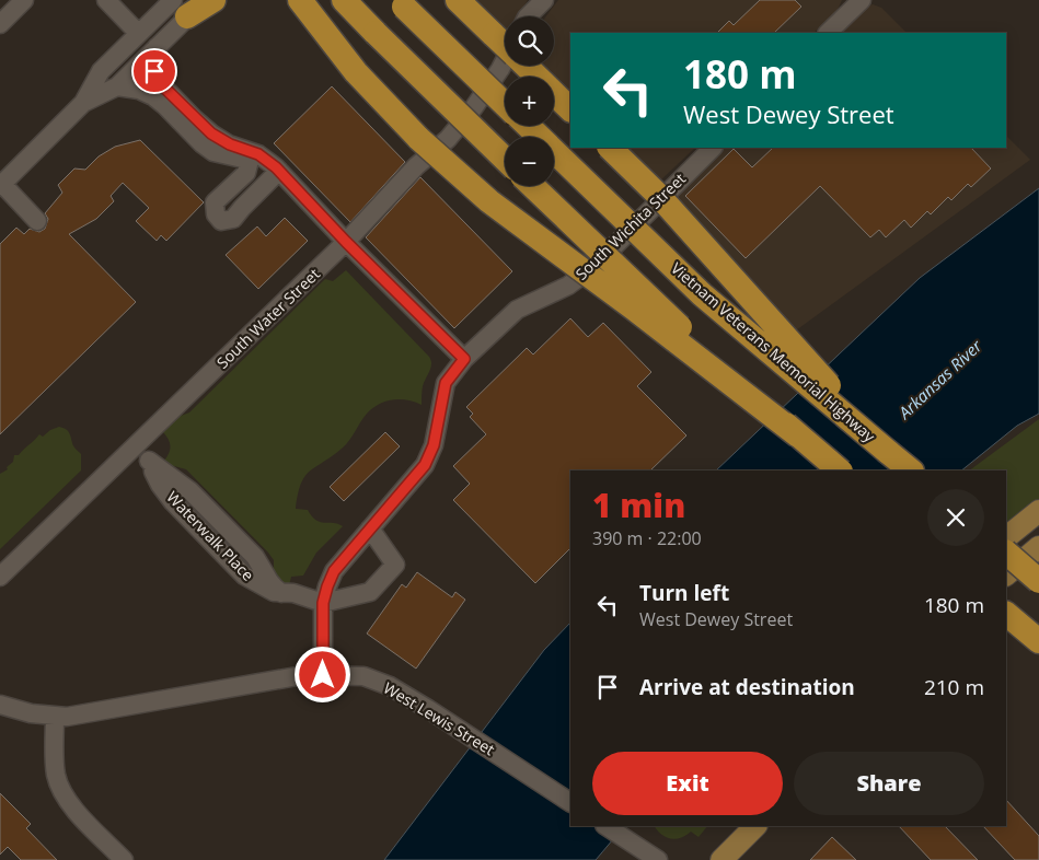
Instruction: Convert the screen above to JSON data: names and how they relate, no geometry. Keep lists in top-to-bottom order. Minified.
{"streets":{"highway":["Vietnam Veterans Memorial Highway"],"street":["South Wichita Street","South Water Street","Waterwalk Place","West Lewis Street"]},"crossings":[["South Wichita Street","Waterwalk Place"],["South Wichita Street","West Lewis Street"],["South Water Street","Waterwalk Place"]],"water":["Arkansas River"],"page":{"map_buttons":["+","−"],"turn":["180 m","West Dewey Street"],"heading":["1 min","390 m · 22:00"],"list":[{"name":"Turn left","note":"West Dewey Street","value":"180 m"},{"name":"Arrive at destination","value":"210 m"}],"buttons":["Exit","Share"]}}
